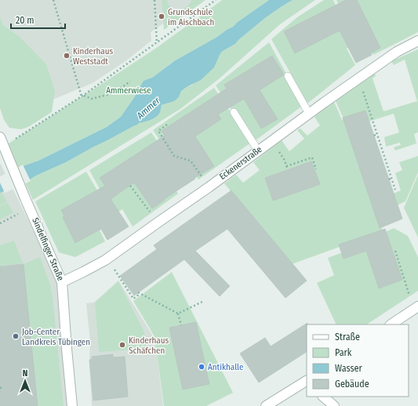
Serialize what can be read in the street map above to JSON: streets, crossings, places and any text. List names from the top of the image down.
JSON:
{
  "streets": {
    "street": ["Eckenerstraße", "Sindelfinger Straße"]
  },
  "crossings": [
    ["Eckenerstraße", "Sindelfinger Straße"]
  ],
  "water": ["Ammer"],
  "parks": ["Ammerwiese"],
  "places": [
    "Grundschule im Aischbach",
    "Kinderhaus Weststadt",
    "Job-Center Landkreis Tübingen",
    "Kinderhaus Schäfchen",
    "Antikhalle"
  ],
  "legend": [
    "Straße",
    "Park",
    "Wasser",
    "Gebäude"
  ],
  "scale_bar": "20 m",
  "north": "top"
}
